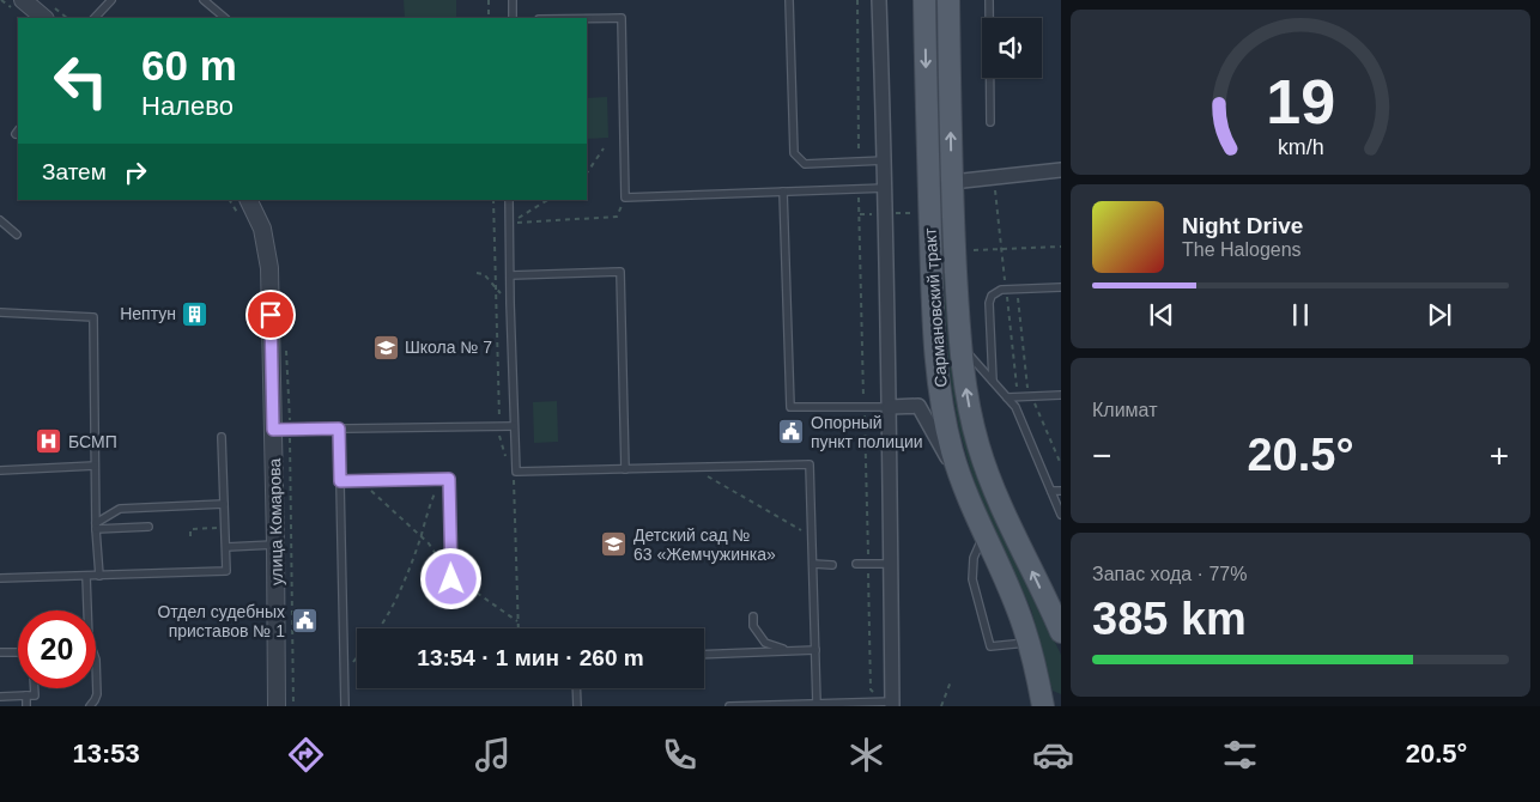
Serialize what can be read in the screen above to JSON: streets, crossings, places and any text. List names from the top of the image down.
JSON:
{
  "streets": {
    "main road": ["Сармановский тракт"],
    "street": ["улица Комарова"]
  },
  "places": {
    "building": ["Нептун"],
    "school or university": ["Школа № 7", "Детский сад № 63 «Жемчужинка»"],
    "public building": ["Опорный пункт полиции", "Отдел судебных приставов № 1"],
    "hospital": ["БСМП"]
  },
  "page": {
    "turn": ["60 m", "Налево"],
    "then": "Затем",
    "song": ["Night Drive", "The Halogens"],
    "tile": [
      "Климат",
      ["Запас хода · 77%", "385 km"]
    ],
    "heat": ["−", "20.5°", "+"],
    "limit": "20",
    "trip": "13:54 · 1 мин · 260 m",
    "tabs": ["13:53", "20.5°"],
    "gauge": ["19", "km/h"]
  }
}
